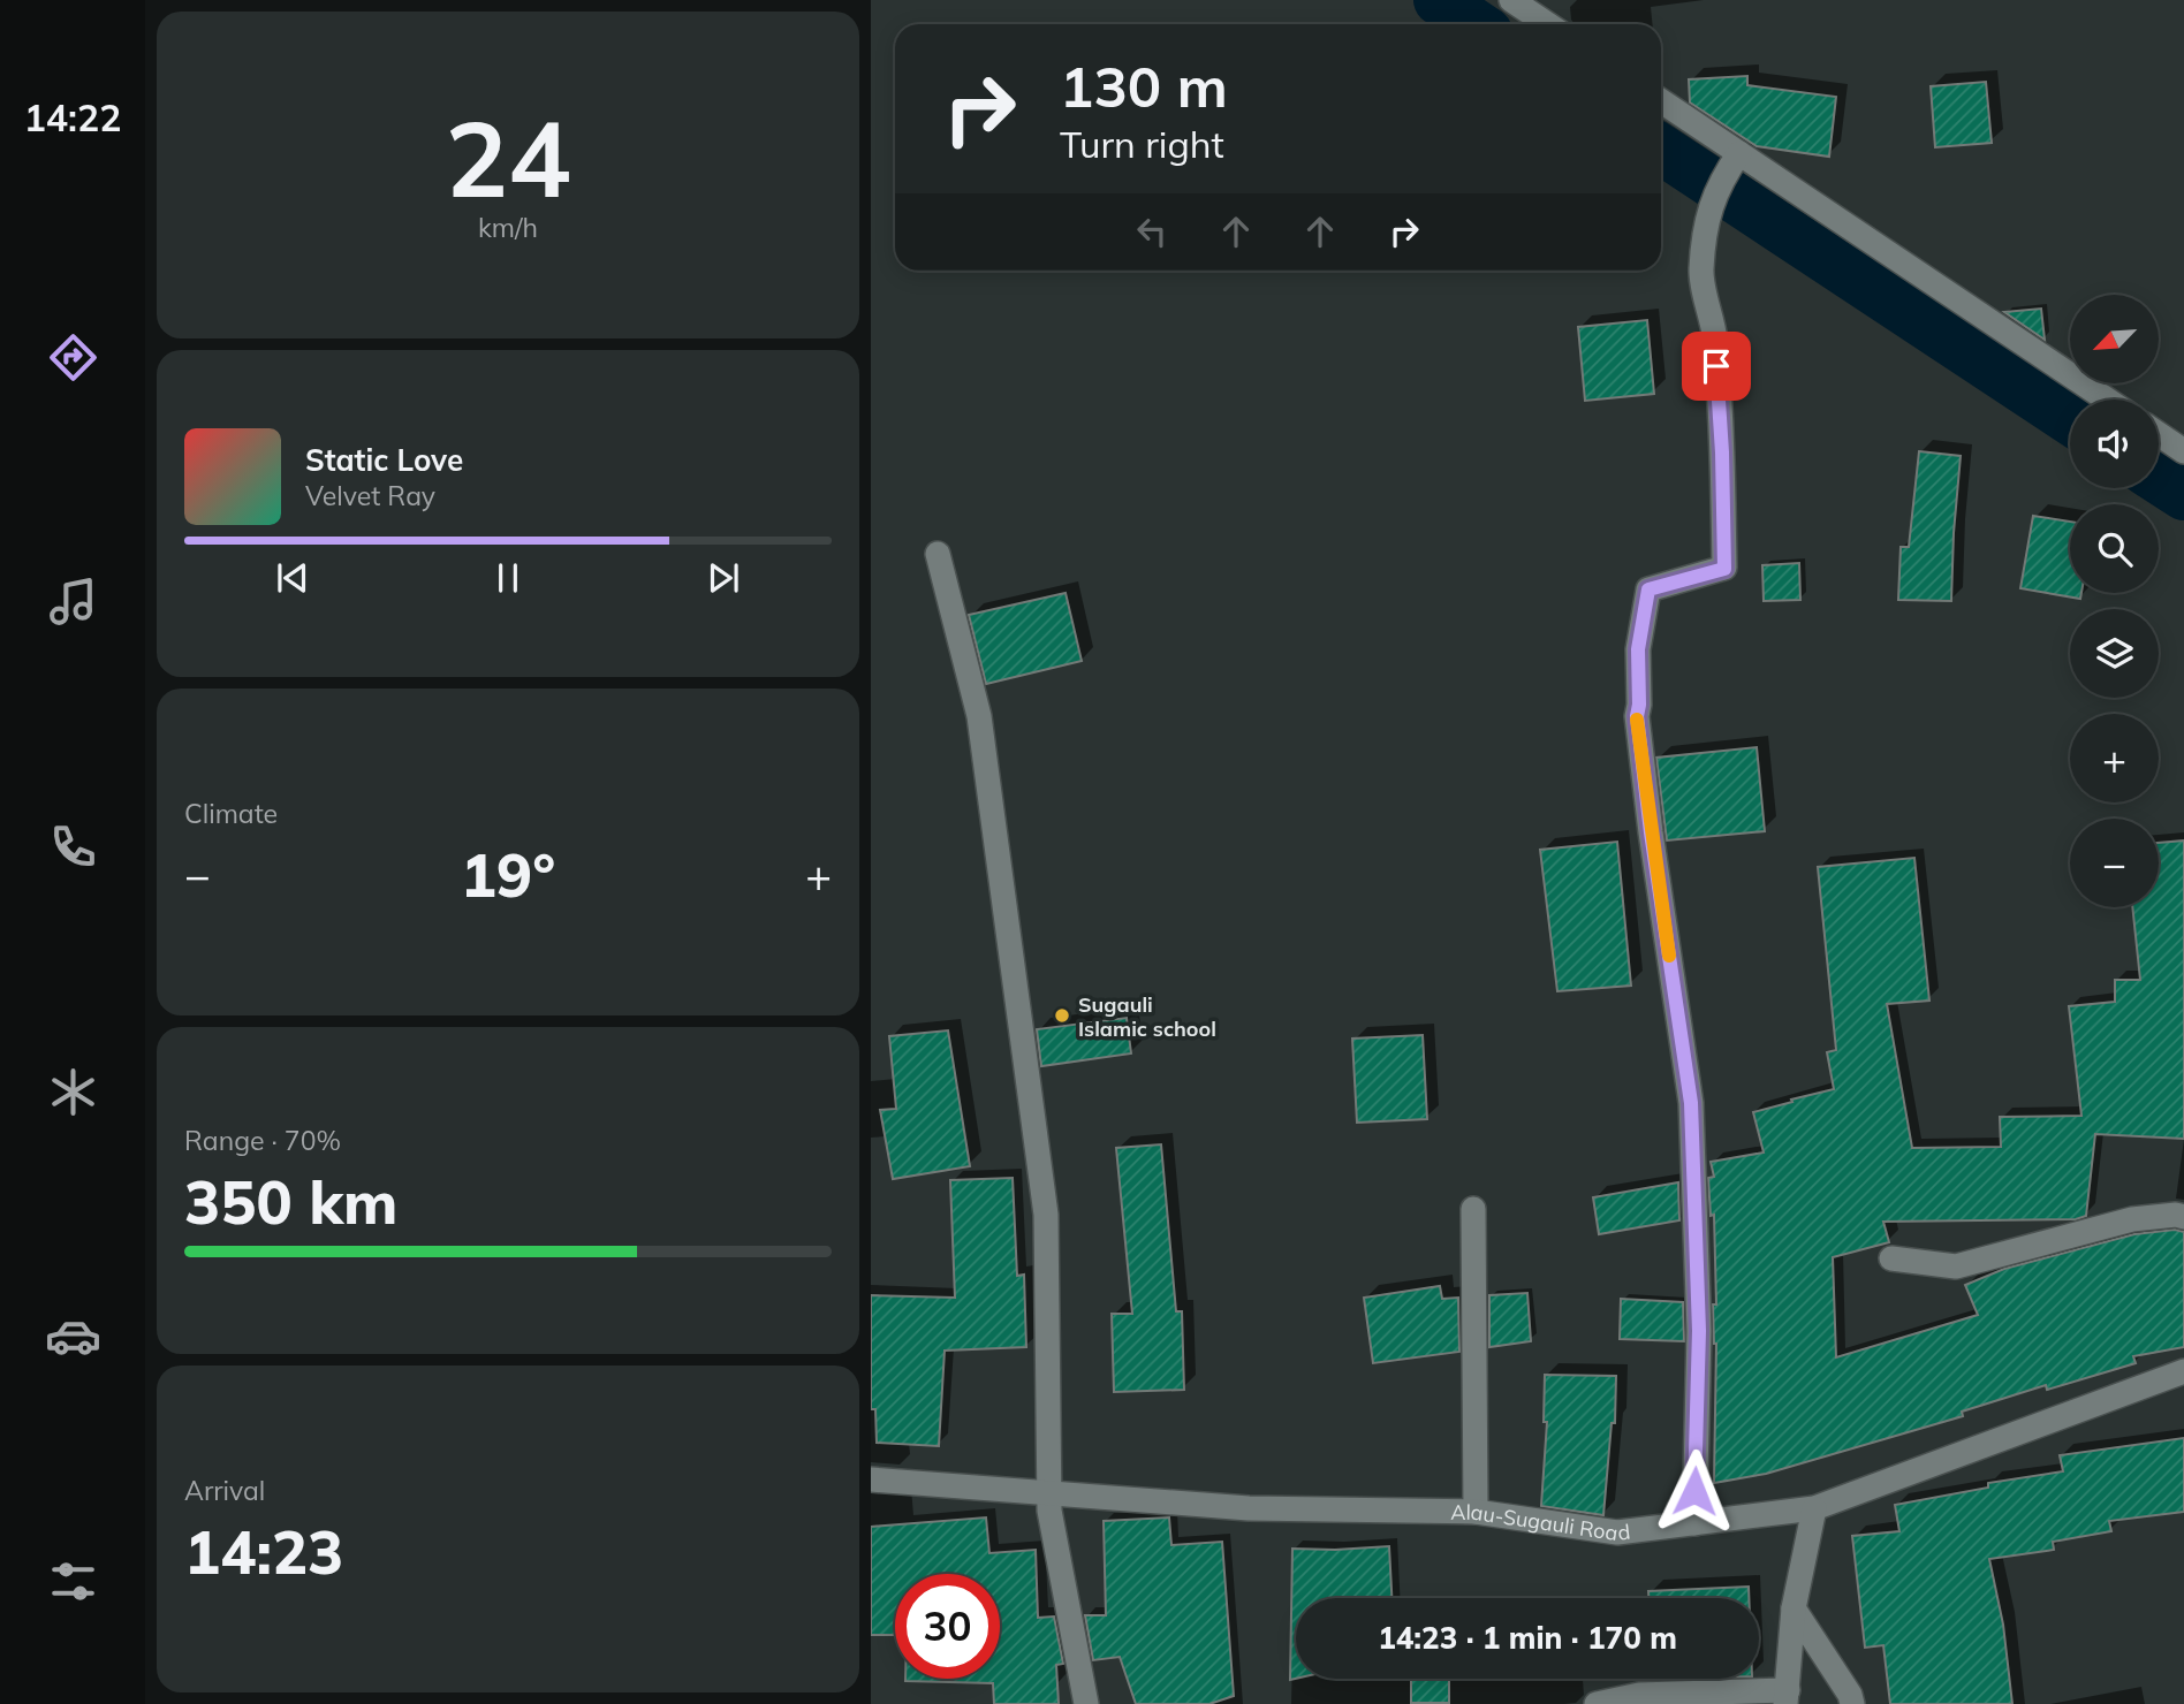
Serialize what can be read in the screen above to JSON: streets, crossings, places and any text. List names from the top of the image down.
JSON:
{
  "streets": {
    "street": ["Alau-Sugauli Road"]
  },
  "places": ["Sugauli Islamic school"],
  "north": "bottom left",
  "page": {
    "tabs": "14:22",
    "tile": [
      ["24", "km/h"],
      "Climate",
      ["Range · 70%", "350 km"],
      ["Arrival", "14:23"]
    ],
    "turn": ["130 m", "Turn right"],
    "map_buttons": ["+", "−"],
    "song": ["Static Love", "Velvet Ray"],
    "heat": ["−", "19°", "+"],
    "limit": "30",
    "trip": "14:23 · 1 min · 170 m"
  }
}
